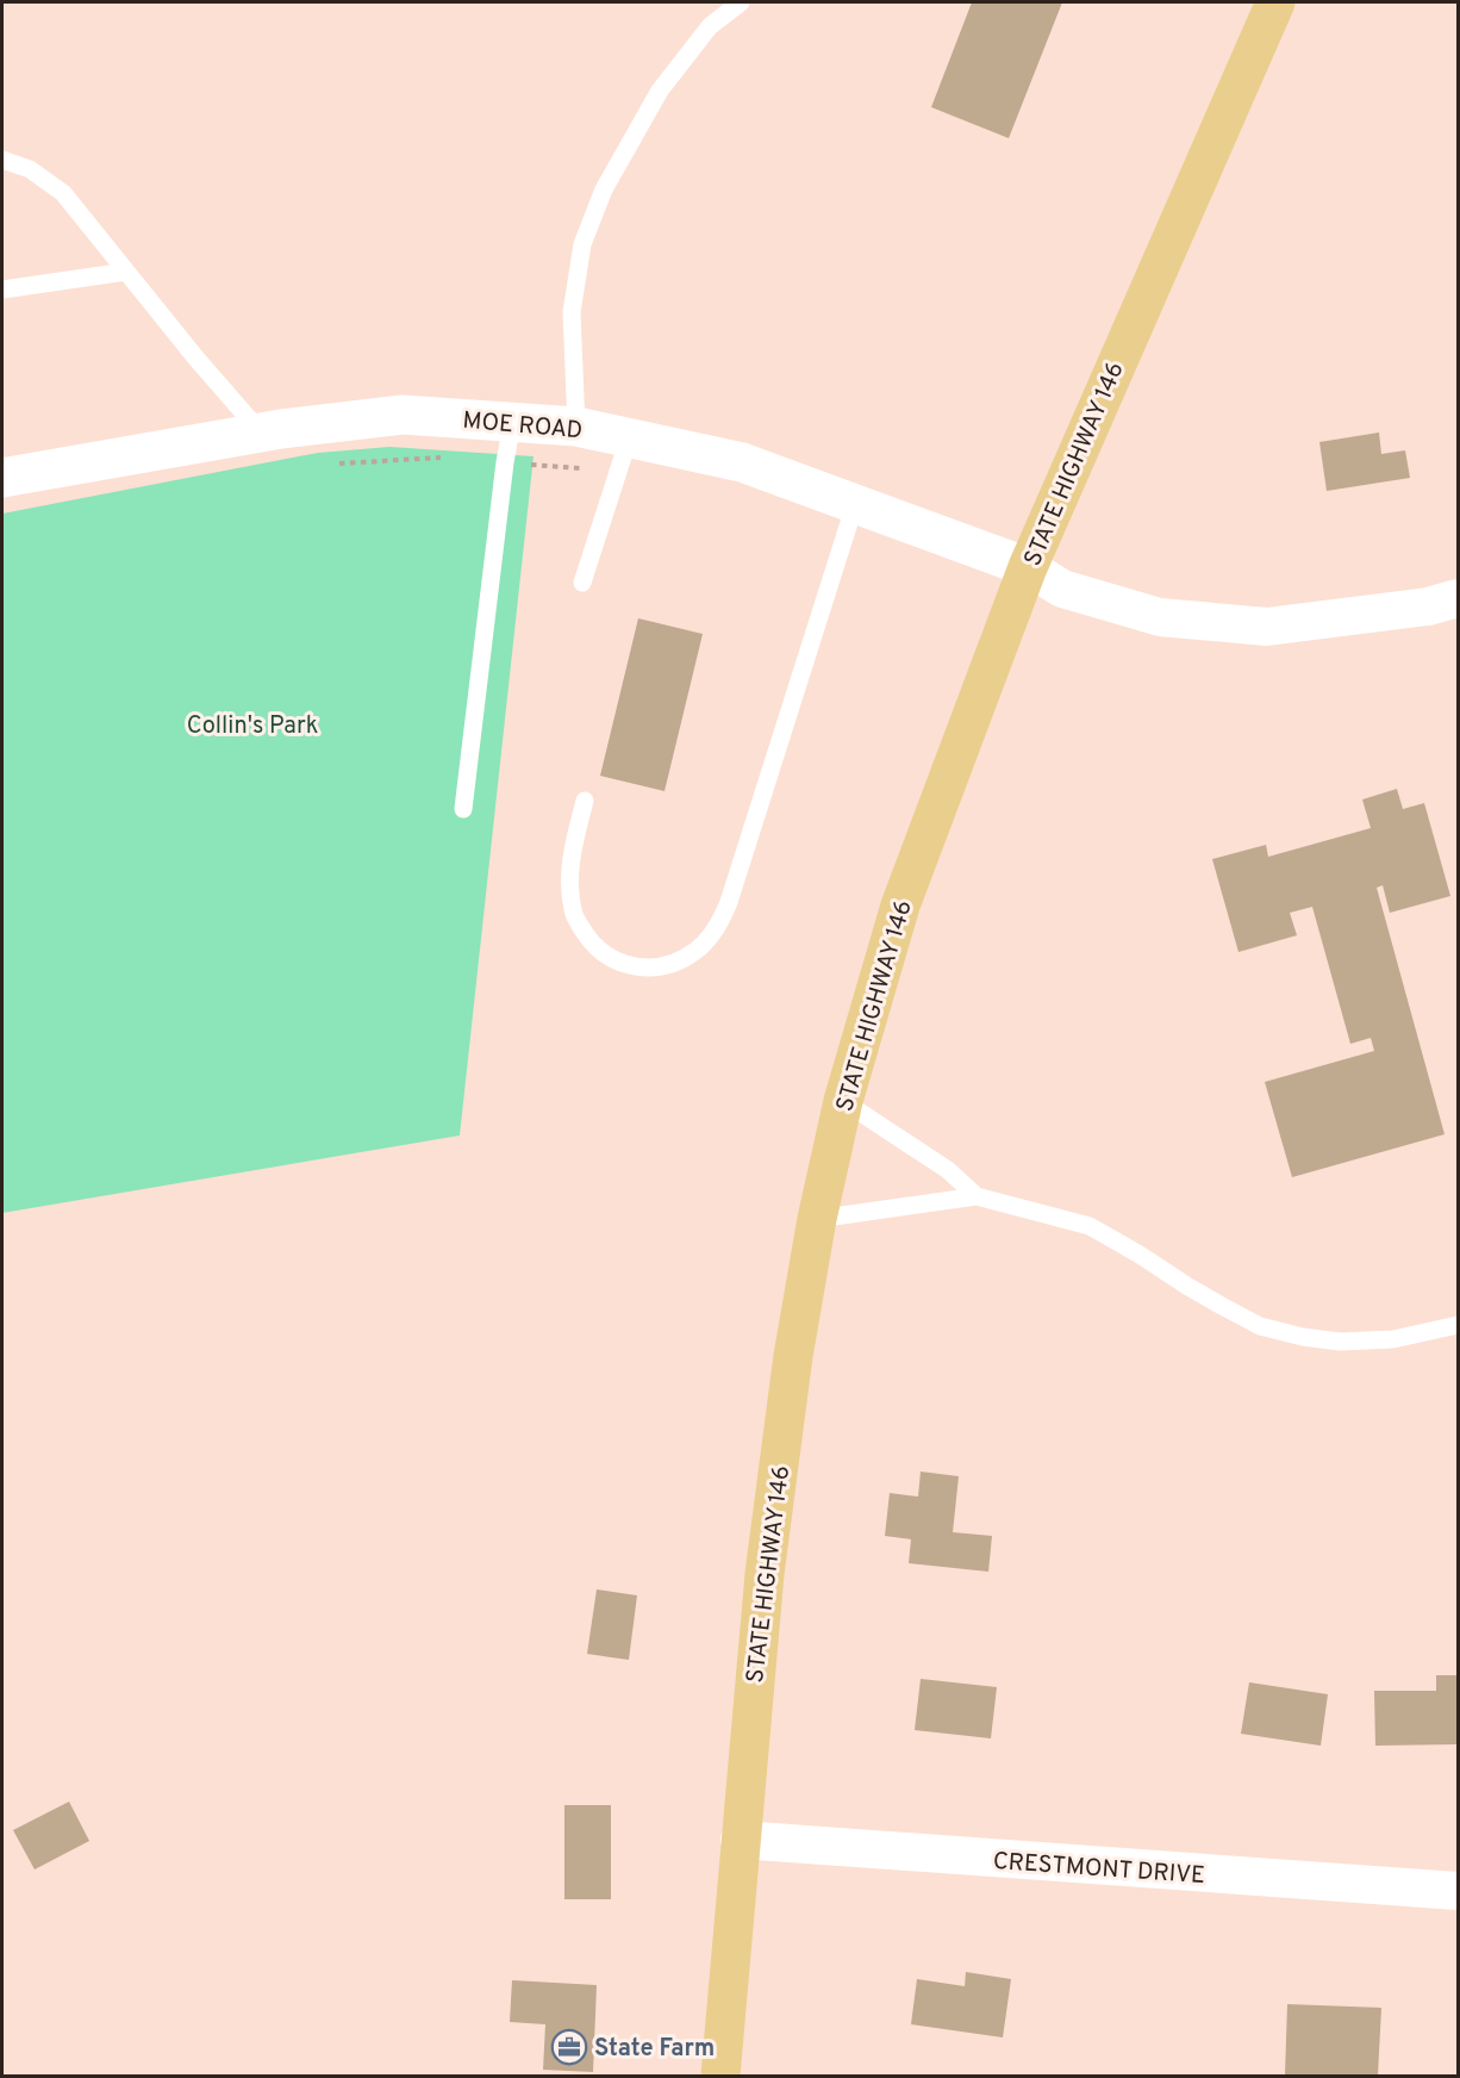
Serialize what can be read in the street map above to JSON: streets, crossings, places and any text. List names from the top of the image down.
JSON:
{
  "streets": {
    "main road": ["STATE HIGHWAY 146"],
    "street": ["MOE ROAD", "CRESTMONT DRIVE"]
  },
  "crossings": [
    ["MOE ROAD", "STATE HIGHWAY 146"],
    ["STATE HIGHWAY 146", "CRESTMONT DRIVE"]
  ],
  "parks": ["Collin's Park"],
  "places": {
    "office": ["State Farm"]
  }
}
